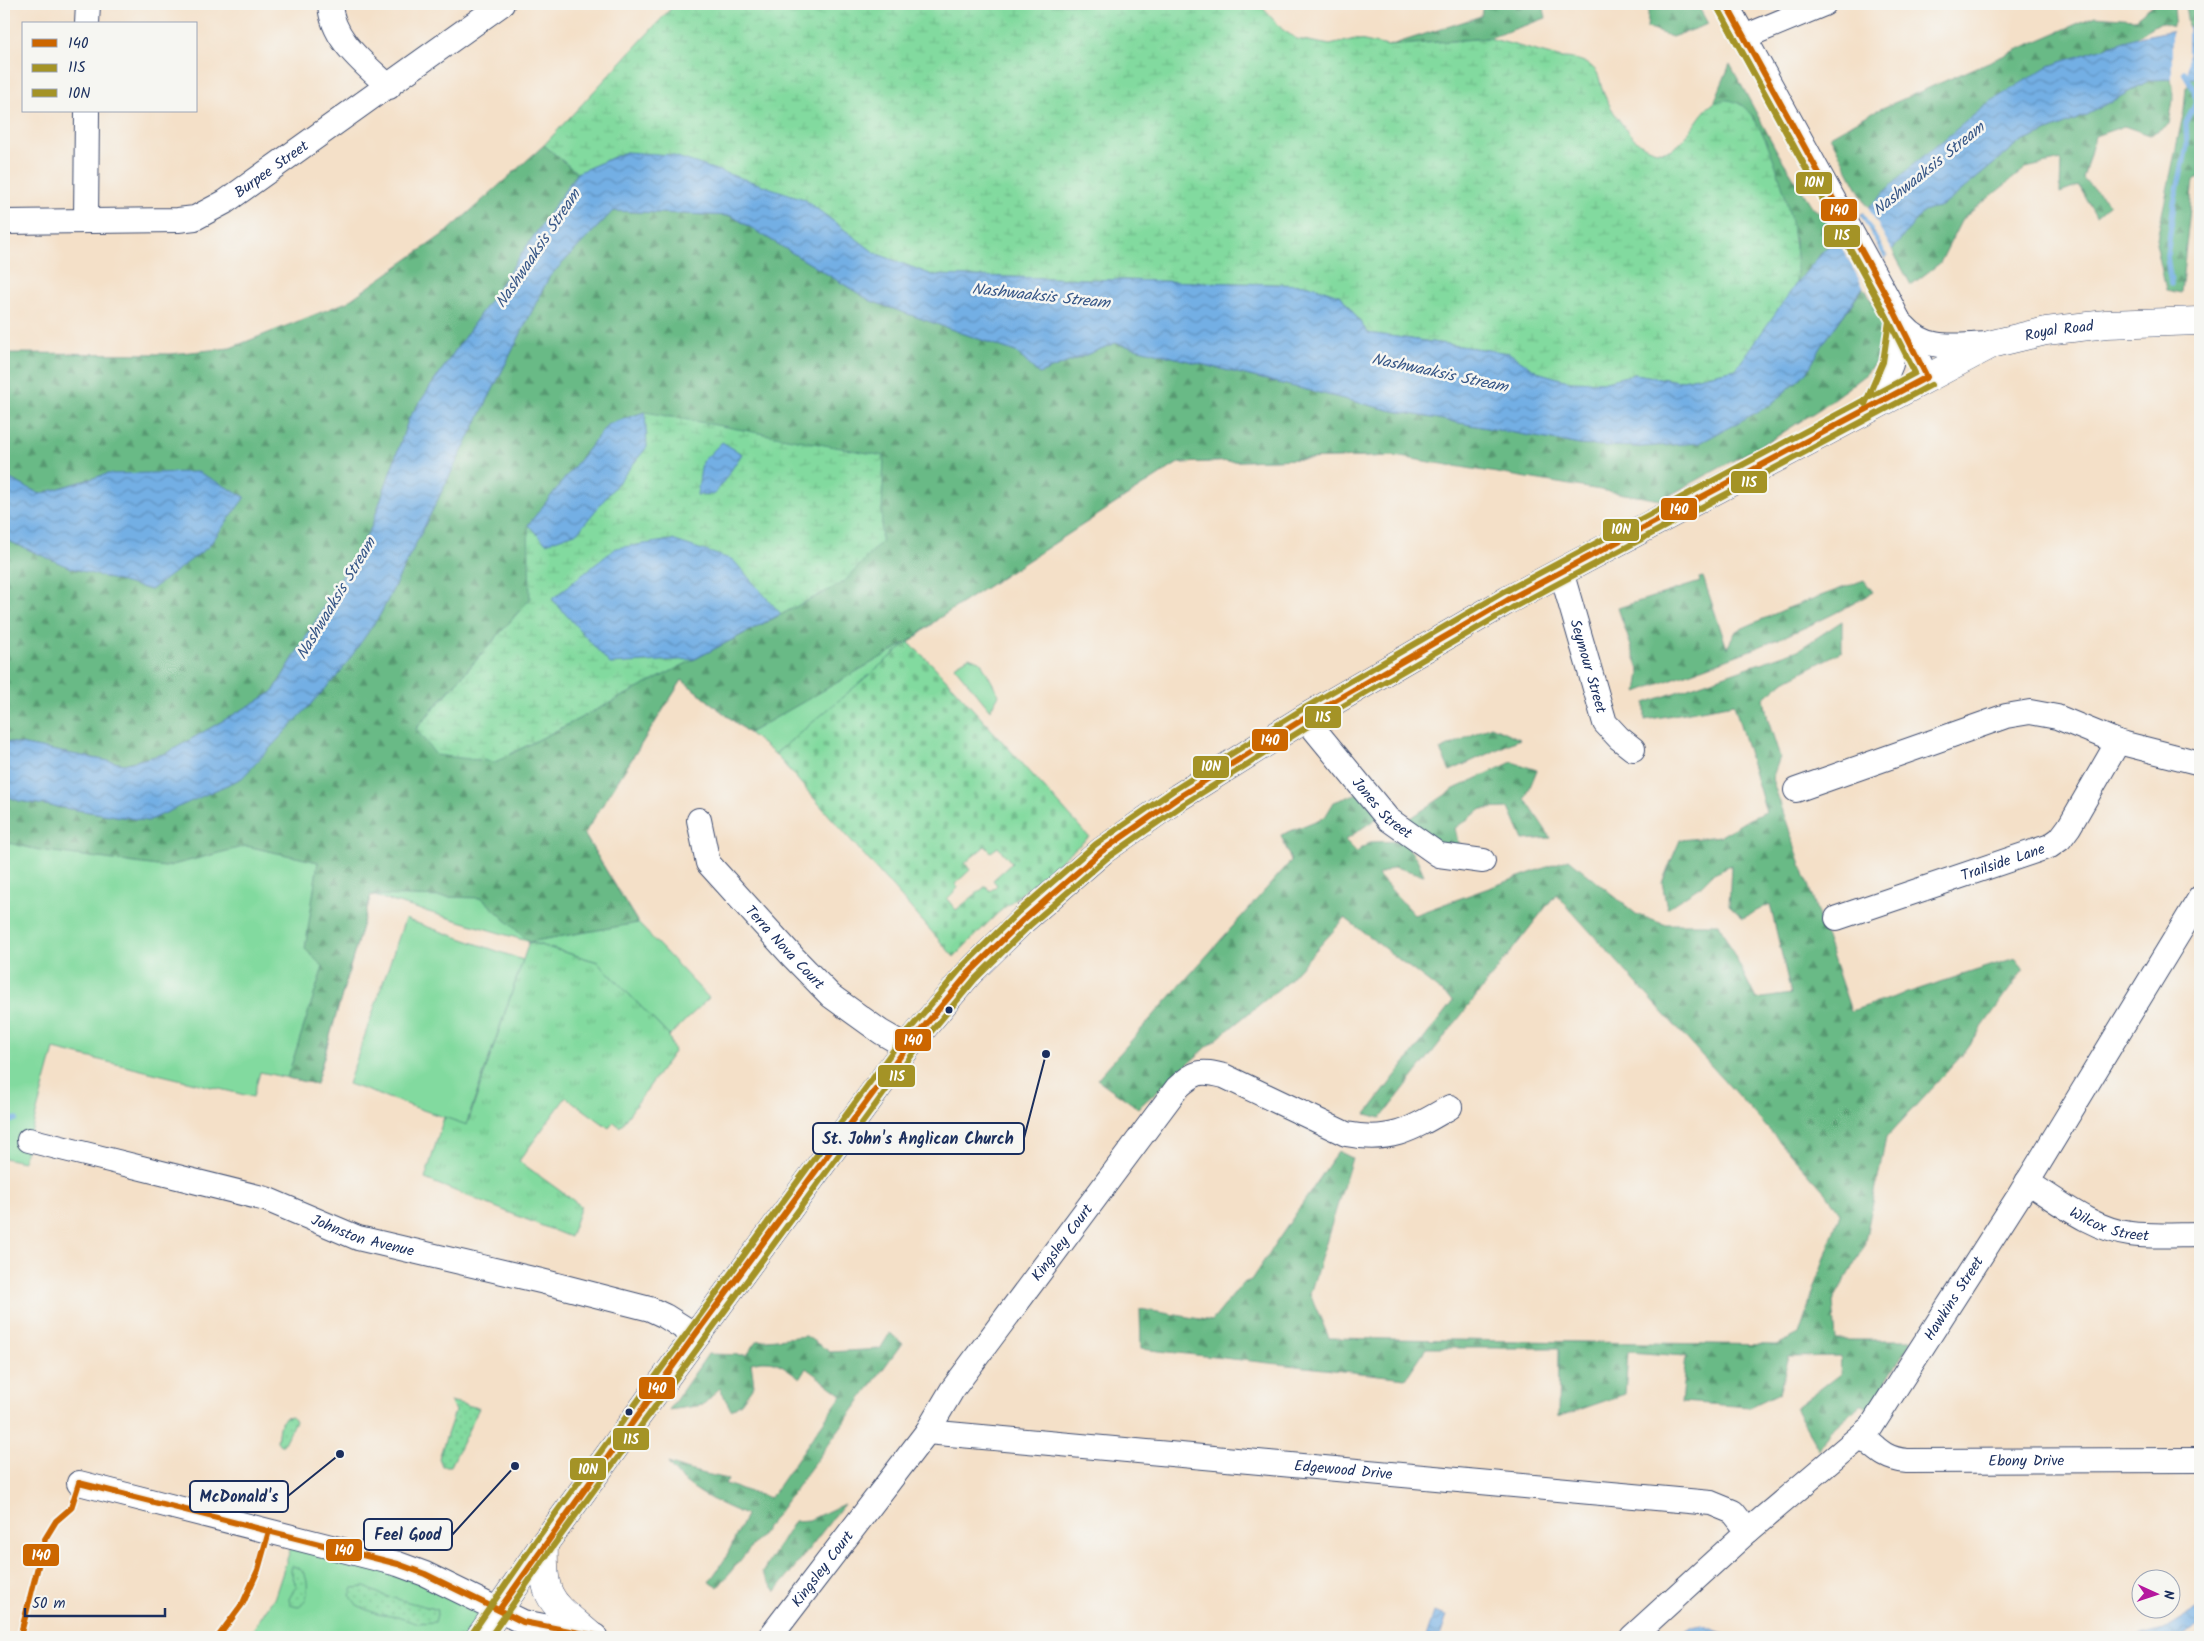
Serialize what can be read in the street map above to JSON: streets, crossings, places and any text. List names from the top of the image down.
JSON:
{
  "streets": {
    "main road": ["Royal Road"],
    "street": [
      "Burpee Street",
      "Seymour Street",
      "Jones Street",
      "Trailside Lane",
      "Terra Nova Court",
      "Wilcox Street",
      "Johnston Avenue",
      "Kingsley Court",
      "Hawkins Street",
      "Ebony Drive",
      "Edgewood Drive"
    ]
  },
  "crossings": [
    ["Royal Road", "Seymour Street"],
    ["Royal Road", "Jones Street"],
    ["Royal Road", "Terra Nova Court"],
    ["Royal Road", "Johnston Avenue"],
    ["Wilcox Street", "Hawkins Street"],
    ["Kingsley Court", "Edgewood Drive"],
    ["Hawkins Street", "Ebony Drive"],
    ["Hawkins Street", "Edgewood Drive"]
  ],
  "water": ["Nashwaaksis Stream"],
  "places": ["St. John's Anglican Church", "McDonald's", "Feel Good"],
  "lines": ["transit line 140", "transit line 11S", "transit line 10N"],
  "legend": ["140", "11S", "10N"],
  "scale_bar": "50 m",
  "north": "right"
}
